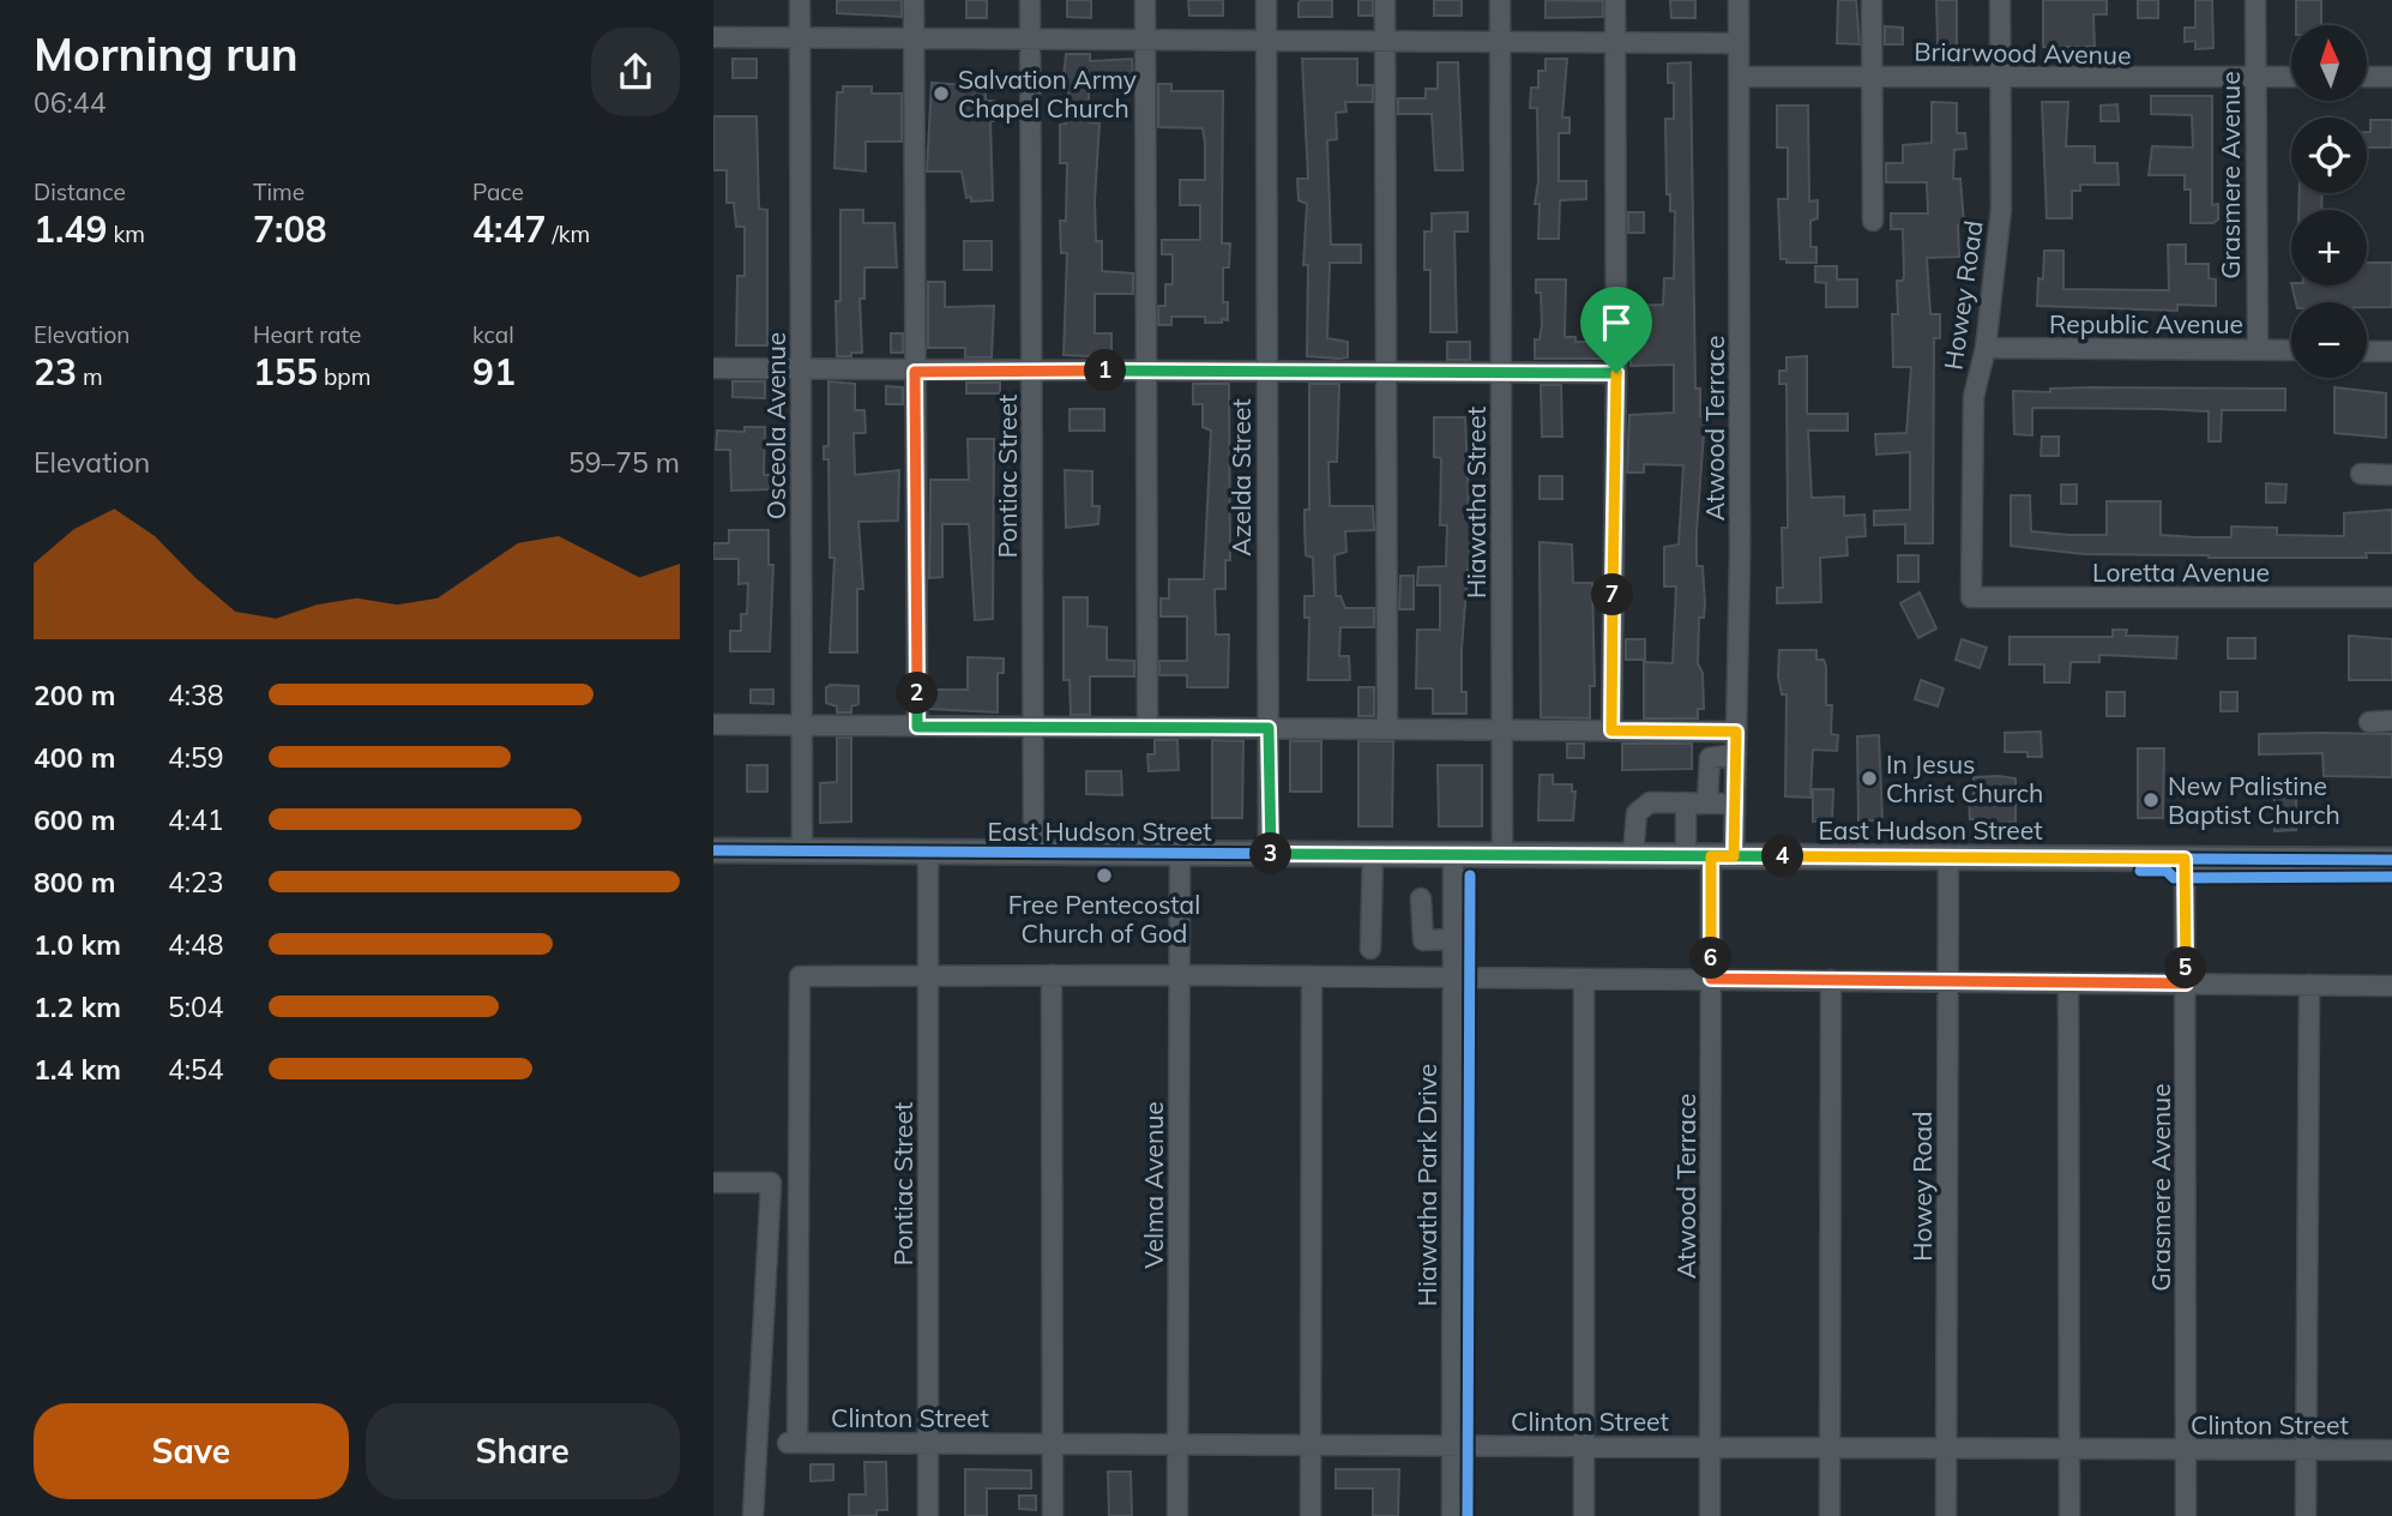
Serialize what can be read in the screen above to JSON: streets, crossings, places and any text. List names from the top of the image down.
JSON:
{
  "streets": {
    "main road": ["East Hudson Street"],
    "street": [
      "Briarwood Avenue",
      "Grasmere Avenue",
      "Howey Road",
      "Republic Avenue",
      "Osceola Avenue",
      "Atwood Terrace",
      "Pontiac Street",
      "Azelda Street",
      "Hiawatha Street",
      "Loretta Avenue",
      "Velma Avenue",
      "Hiawatha Park Drive",
      "Clinton Street"
    ]
  },
  "crossings": [
    ["Briarwood Avenue", "Grasmere Avenue"],
    ["Briarwood Avenue", "Howey Road"],
    ["Briarwood Avenue", "Atwood Terrace"],
    ["Grasmere Avenue", "Republic Avenue"],
    ["Grasmere Avenue", "East Hudson Street"],
    ["Grasmere Avenue", "Clinton Street"],
    ["Howey Road", "Republic Avenue"],
    ["Howey Road", "Loretta Avenue"],
    ["Howey Road", "East Hudson Street"],
    ["Howey Road", "Clinton Street"],
    ["Osceola Avenue", "East Hudson Street"],
    ["Atwood Terrace", "East Hudson Street"],
    ["Atwood Terrace", "Clinton Street"],
    ["Pontiac Street", "East Hudson Street"],
    ["Pontiac Street", "Clinton Street"],
    ["Azelda Street", "East Hudson Street"],
    ["Hiawatha Street", "East Hudson Street"],
    ["East Hudson Street", "Velma Avenue"],
    ["East Hudson Street", "Hiawatha Park Drive"],
    ["Velma Avenue", "Clinton Street"],
    ["Hiawatha Park Drive", "Clinton Street"]
  ],
  "places": [
    "Salvation Army Chapel Church",
    "In Jesus Christ Church",
    "New Palistine Baptist Church",
    "Free Pentecostal Church of God"
  ],
  "north": "top",
  "page": {
    "heading": ["Morning run", "06:44"],
    "map_buttons": ["+", "−"],
    "stats": [
      ["Distance", "1.49 km"],
      ["Time", "7:08"],
      ["Pace", "4:47 /km"],
      ["Elevation", "23 m"],
      ["Heart rate", "155 bpm"],
      ["kcal", "91"]
    ],
    "pins": [
      "1",
      "7",
      "2",
      "3",
      "4",
      "6",
      "5"
    ],
    "chart": ["Elevation", "59–75 m"],
    "list": [
      {
        "name": "200 m",
        "note": "4:38"
      },
      {
        "name": "400 m",
        "note": "4:59"
      },
      {
        "name": "600 m",
        "note": "4:41"
      },
      {
        "name": "800 m",
        "note": "4:23"
      },
      {
        "name": "1.0 km",
        "note": "4:48"
      },
      {
        "name": "1.2 km",
        "note": "5:04"
      },
      {
        "name": "1.4 km",
        "note": "4:54"
      }
    ],
    "buttons": ["Save", "Share"]
  }
}
